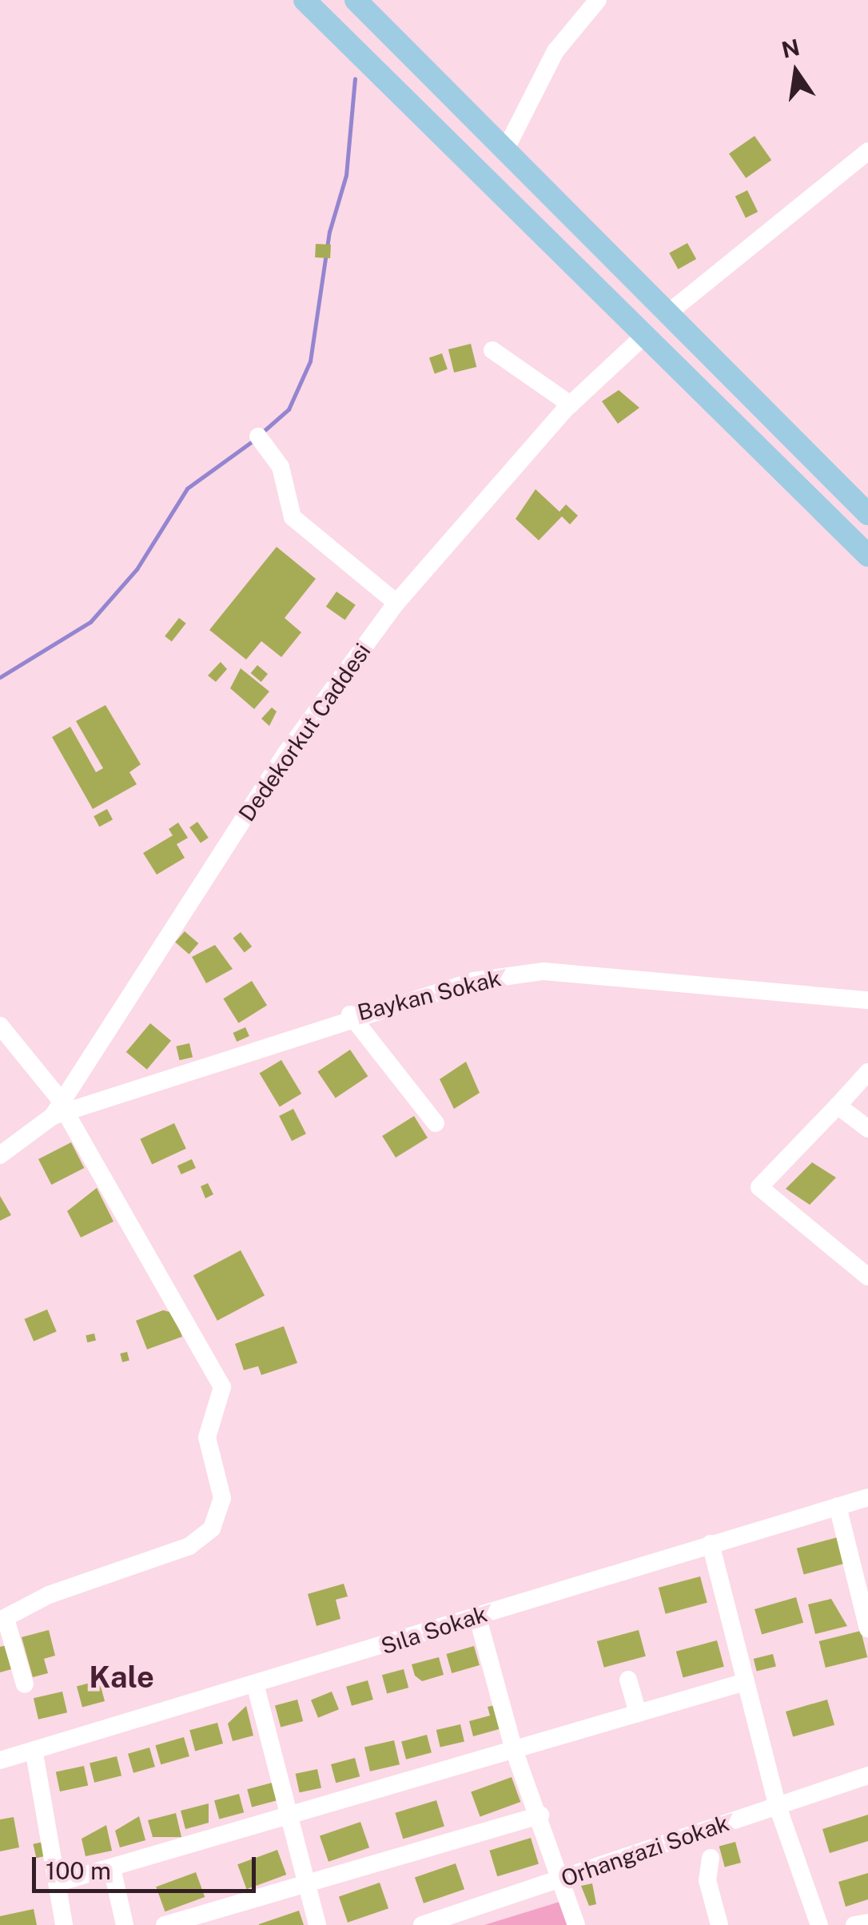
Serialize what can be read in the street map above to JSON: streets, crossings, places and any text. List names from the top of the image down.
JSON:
{
  "streets": {
    "street": [
      "Dedekorkut Caddesi",
      "Baykan Sokak",
      "Sıla Sokak",
      "Orhangazi Sokak"
    ]
  },
  "crossings": [
    ["Dedekorkut Caddesi", "Baykan Sokak"]
  ],
  "districts": ["Kale"],
  "scale_bar": "100 m",
  "north": "top"
}
